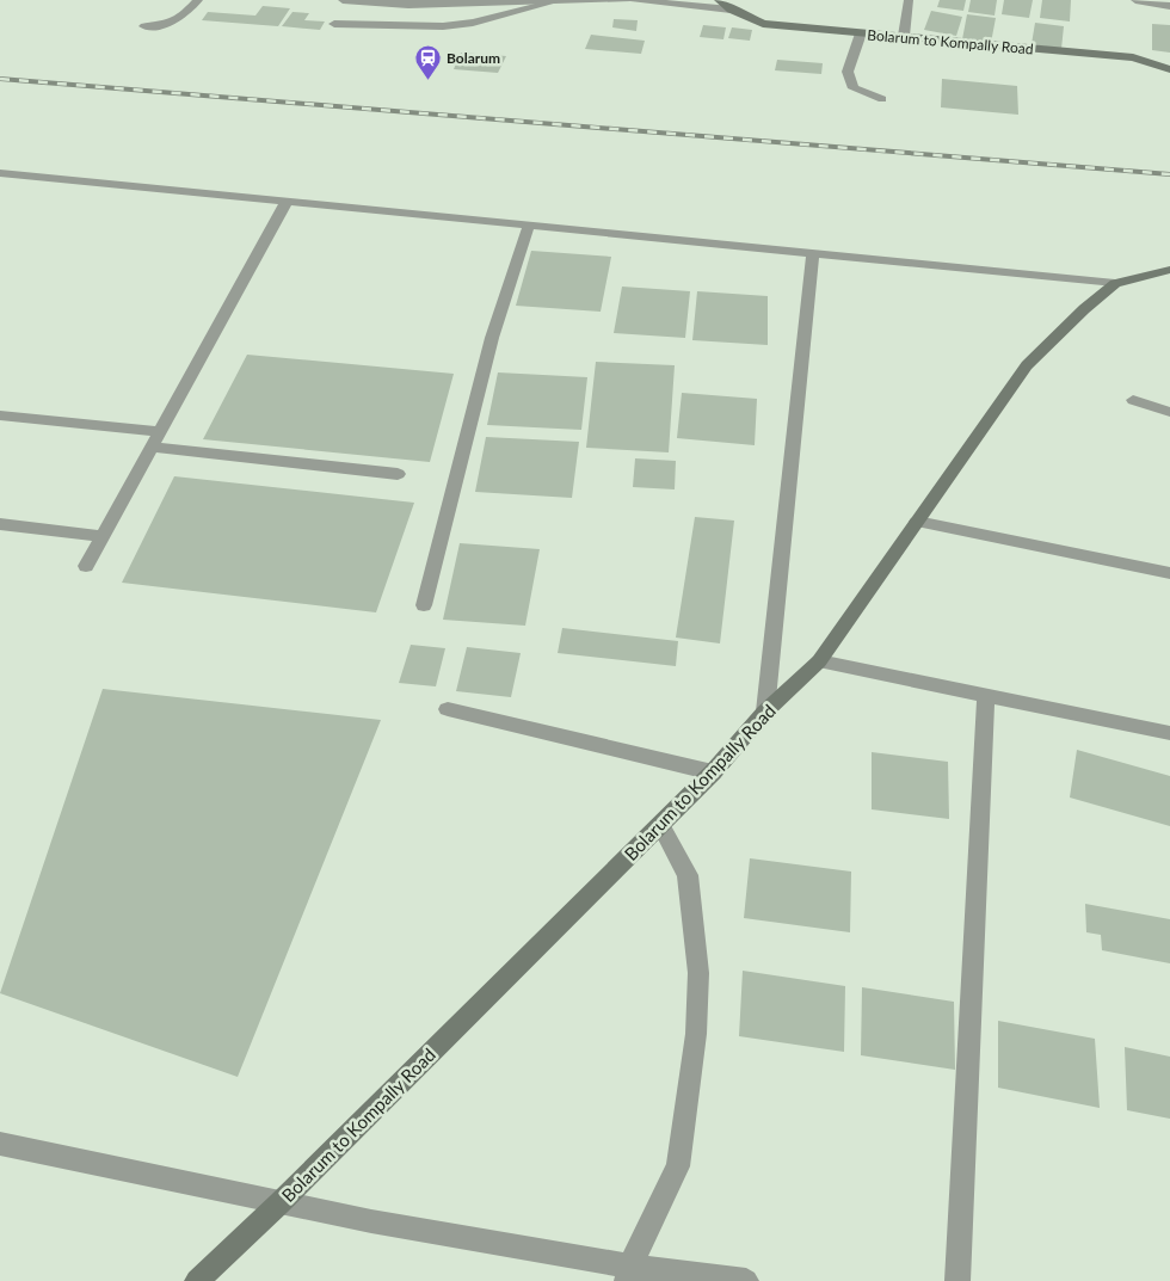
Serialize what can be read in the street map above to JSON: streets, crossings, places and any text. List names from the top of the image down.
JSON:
{
  "streets": {
    "main road": ["Bolarum to Kompally Road"]
  },
  "places": {
    "station": ["Bolarum"]
  }
}
